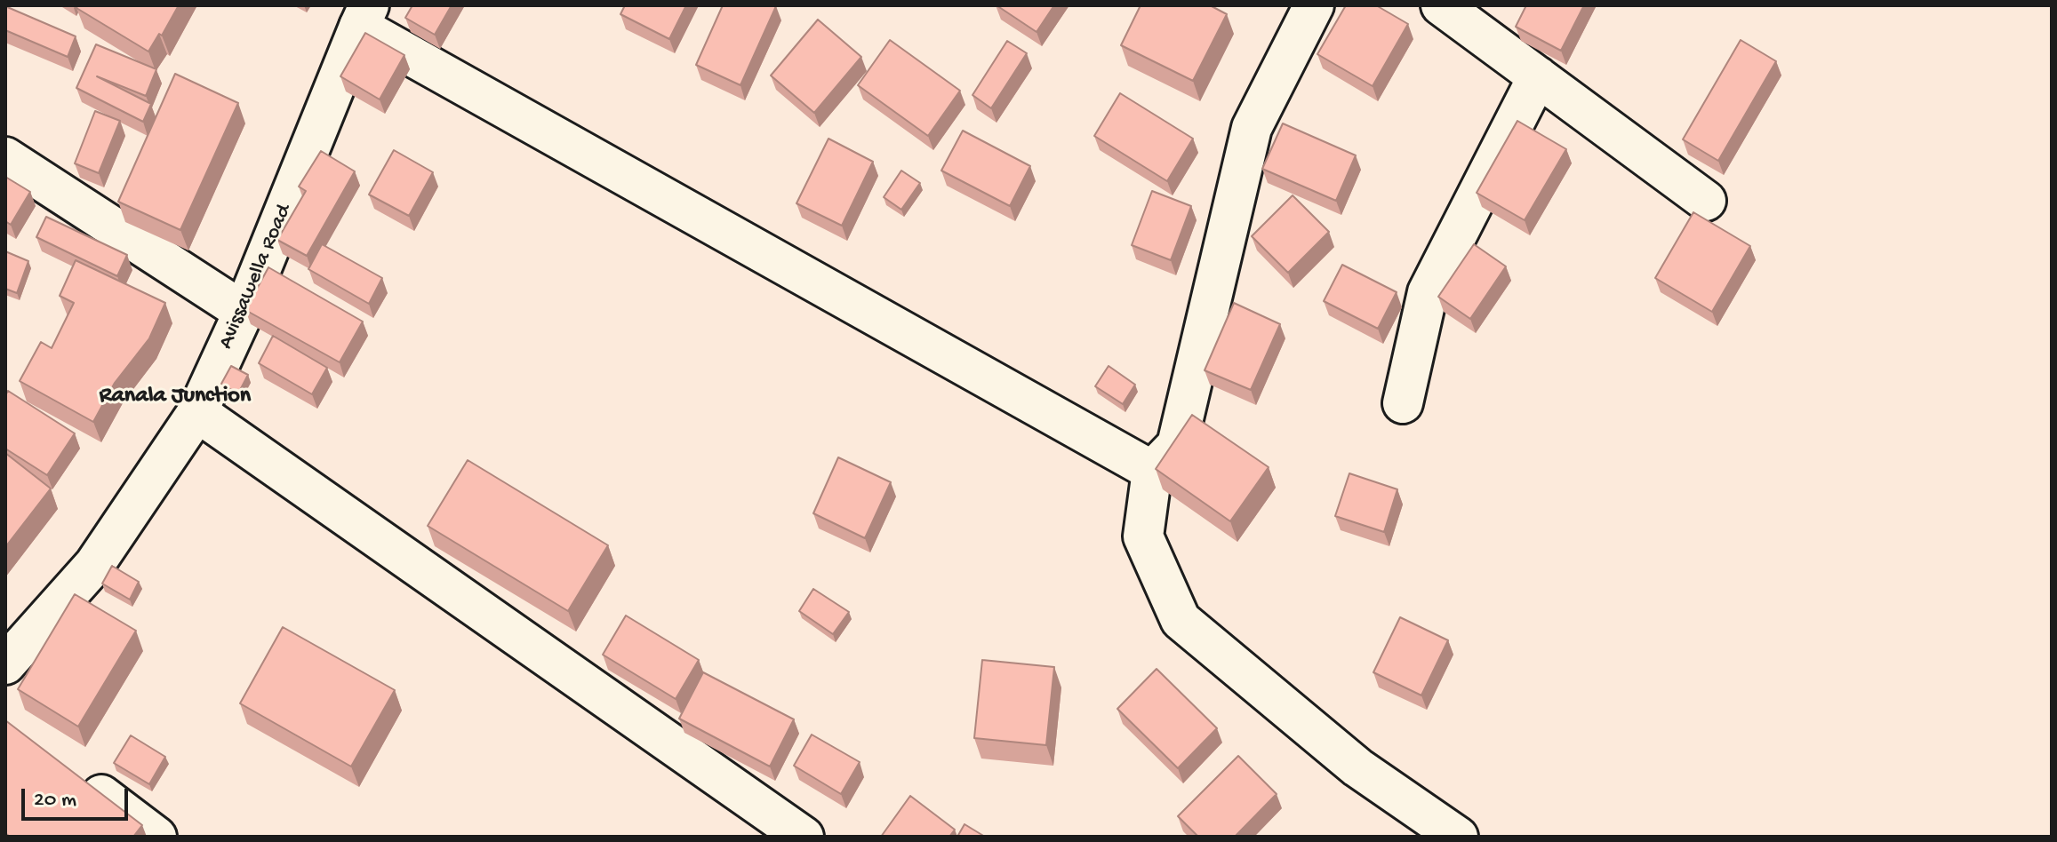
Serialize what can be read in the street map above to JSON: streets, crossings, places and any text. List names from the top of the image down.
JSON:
{
  "streets": {
    "street": ["Avissawella Road"]
  },
  "districts": ["Ranala Junction"],
  "scale_bar": "20 m"
}
